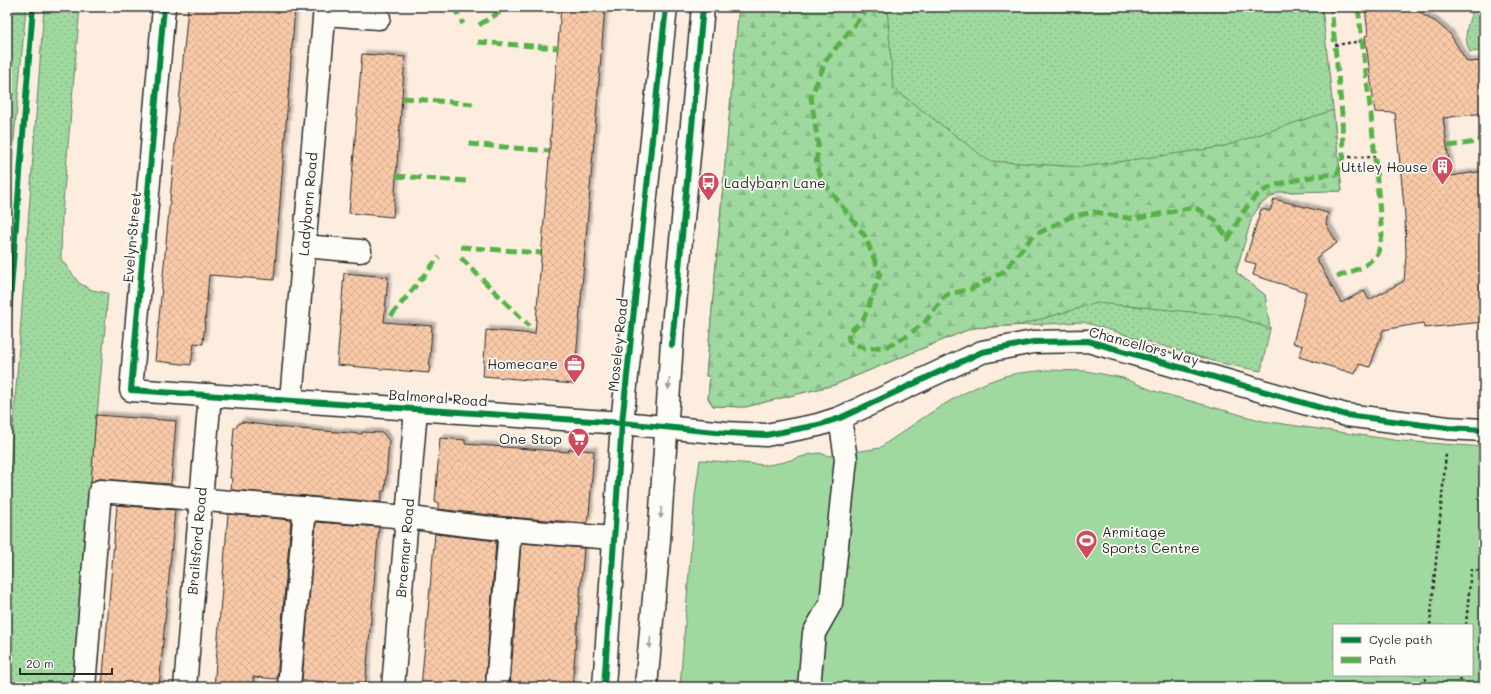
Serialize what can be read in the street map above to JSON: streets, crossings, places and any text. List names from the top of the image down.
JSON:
{
  "streets": {
    "street": [
      "Ladybarn Road",
      "Evelyn Street",
      "Moseley Road",
      "Chancellors Way",
      "Balmoral Road",
      "Brailsford Road",
      "Braemar Road"
    ]
  },
  "crossings": [
    ["Ladybarn Road", "Balmoral Road"],
    ["Evelyn Street", "Balmoral Road"],
    ["Evelyn Street", "Brailsford Road"],
    ["Moseley Road", "Balmoral Road"],
    ["Chancellors Way", "Balmoral Road"],
    ["Balmoral Road", "Brailsford Road"],
    ["Balmoral Road", "Braemar Road"]
  ],
  "places": {
    "building": ["Uttley House"],
    "bus stop": ["Ladybarn Lane"],
    "office": ["Homecare"],
    "supermarket": ["One Stop"],
    "sports": ["Armitage Sports Centre"]
  },
  "legend": ["Cycle path", "Path"],
  "scale_bar": "20 m"
}
